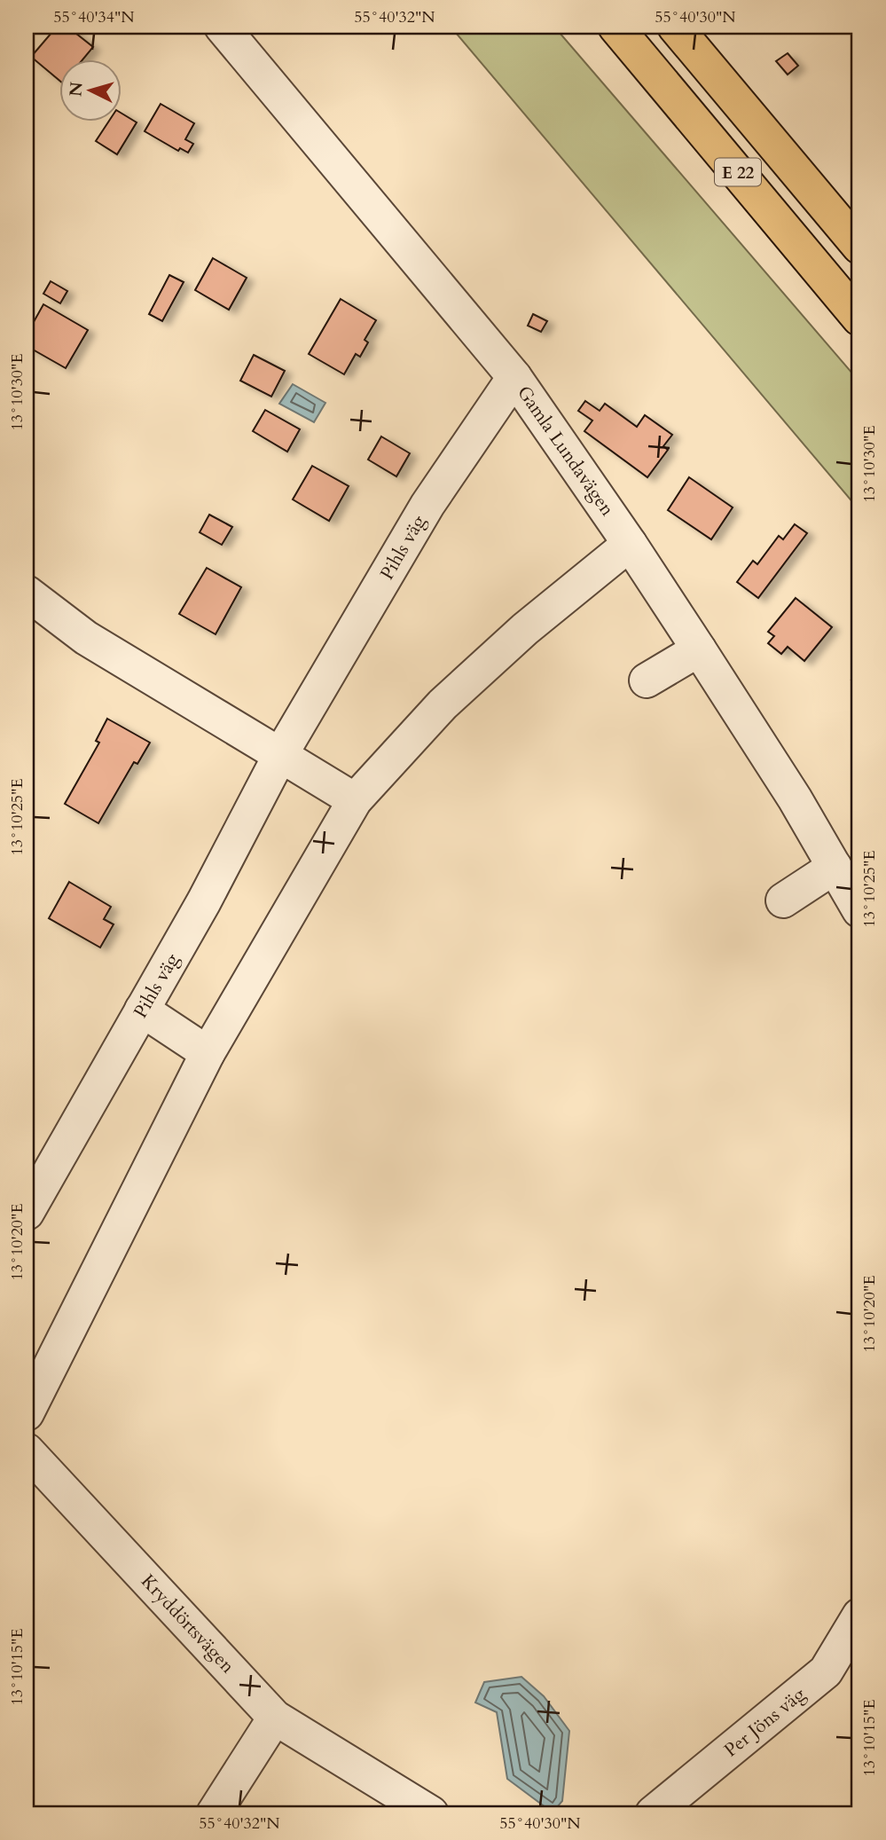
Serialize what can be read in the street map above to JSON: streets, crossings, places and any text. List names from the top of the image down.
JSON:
{
  "streets": {
    "highway": ["E 22"],
    "street": [
      "Gamla Lundavägen",
      "Pihls väg",
      "Kryddörtsvägen",
      "Per Jöns väg"
    ]
  },
  "crossings": [
    ["Gamla Lundavägen", "Pihls väg"]
  ],
  "north": "left",
  "coordinates": [
    "55°40'34\"N",
    "55°40'32\"N",
    "55°40'30\"N",
    "13°10'30\"E",
    "13°10'25\"E",
    "13°10'20\"E",
    "13°10'15\"E"
  ]
}
